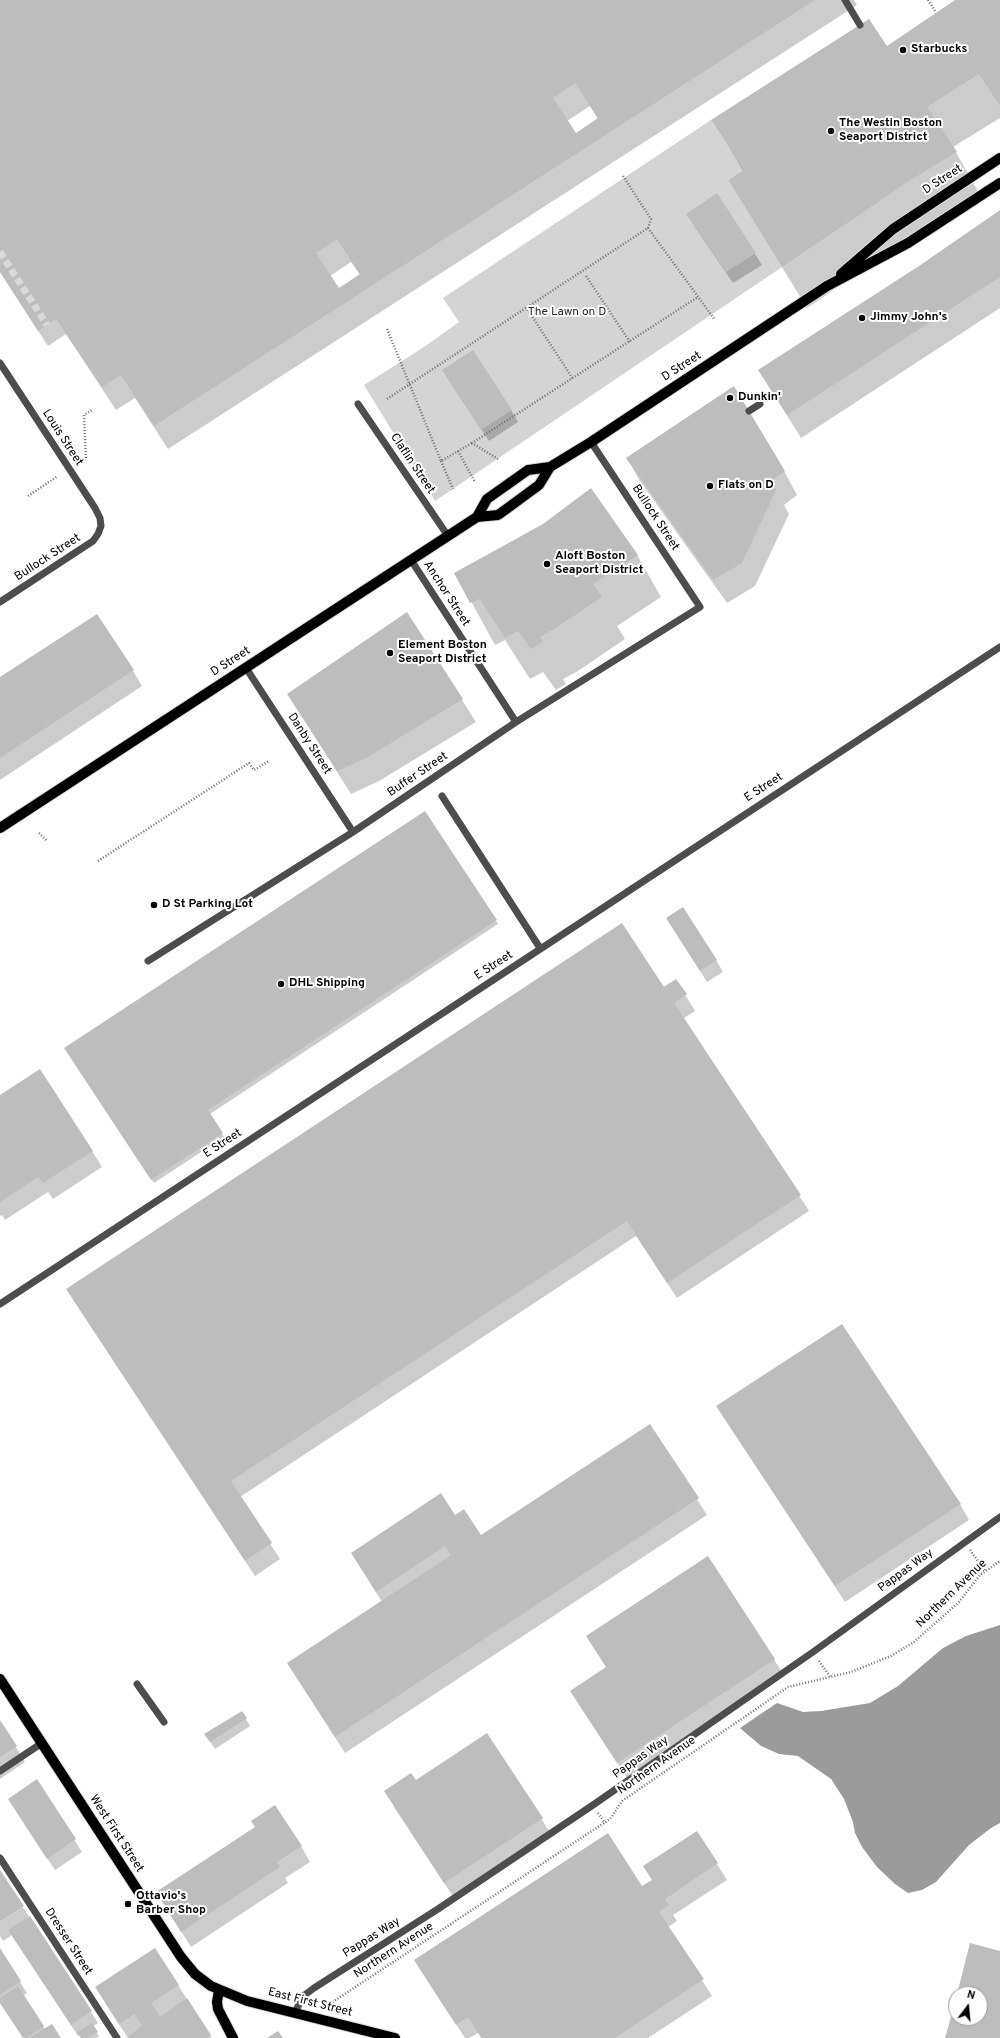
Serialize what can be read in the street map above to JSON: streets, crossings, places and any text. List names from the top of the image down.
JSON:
{
  "streets": {
    "main road": ["D Street", "West First Street", "East First Street"],
    "street": [
      "Louis Street",
      "Claflin Street",
      "Bullock Street",
      "Anchor Street",
      "Danby Street",
      "Buffer Street",
      "E Street",
      "Pappas Way",
      "Dresser Street"
    ],
    "path": ["Northern Avenue"]
  },
  "crossings": [
    ["D Street", "Claflin Street"],
    ["D Street", "Bullock Street"],
    ["D Street", "Anchor Street"],
    ["D Street", "Danby Street"],
    ["Louis Street", "Bullock Street"],
    ["Bullock Street", "Buffer Street"],
    ["Anchor Street", "Buffer Street"],
    ["Danby Street", "Buffer Street"],
    ["Pappas Way", "East First Street"],
    ["Northern Avenue", "East First Street"],
    ["West First Street", "East First Street"]
  ],
  "parks": ["The Lawn on D"],
  "places": [
    "Starbucks",
    "The Westin Boston Seaport District",
    "Jimmy John's",
    "Dunkin'",
    "Flats on D",
    "Aloft Boston Seaport District",
    "Element Boston Seaport District",
    "D St Parking Lot",
    "DHL Shipping",
    "Ottavio's Barber Shop"
  ],
  "north": "top"
}
